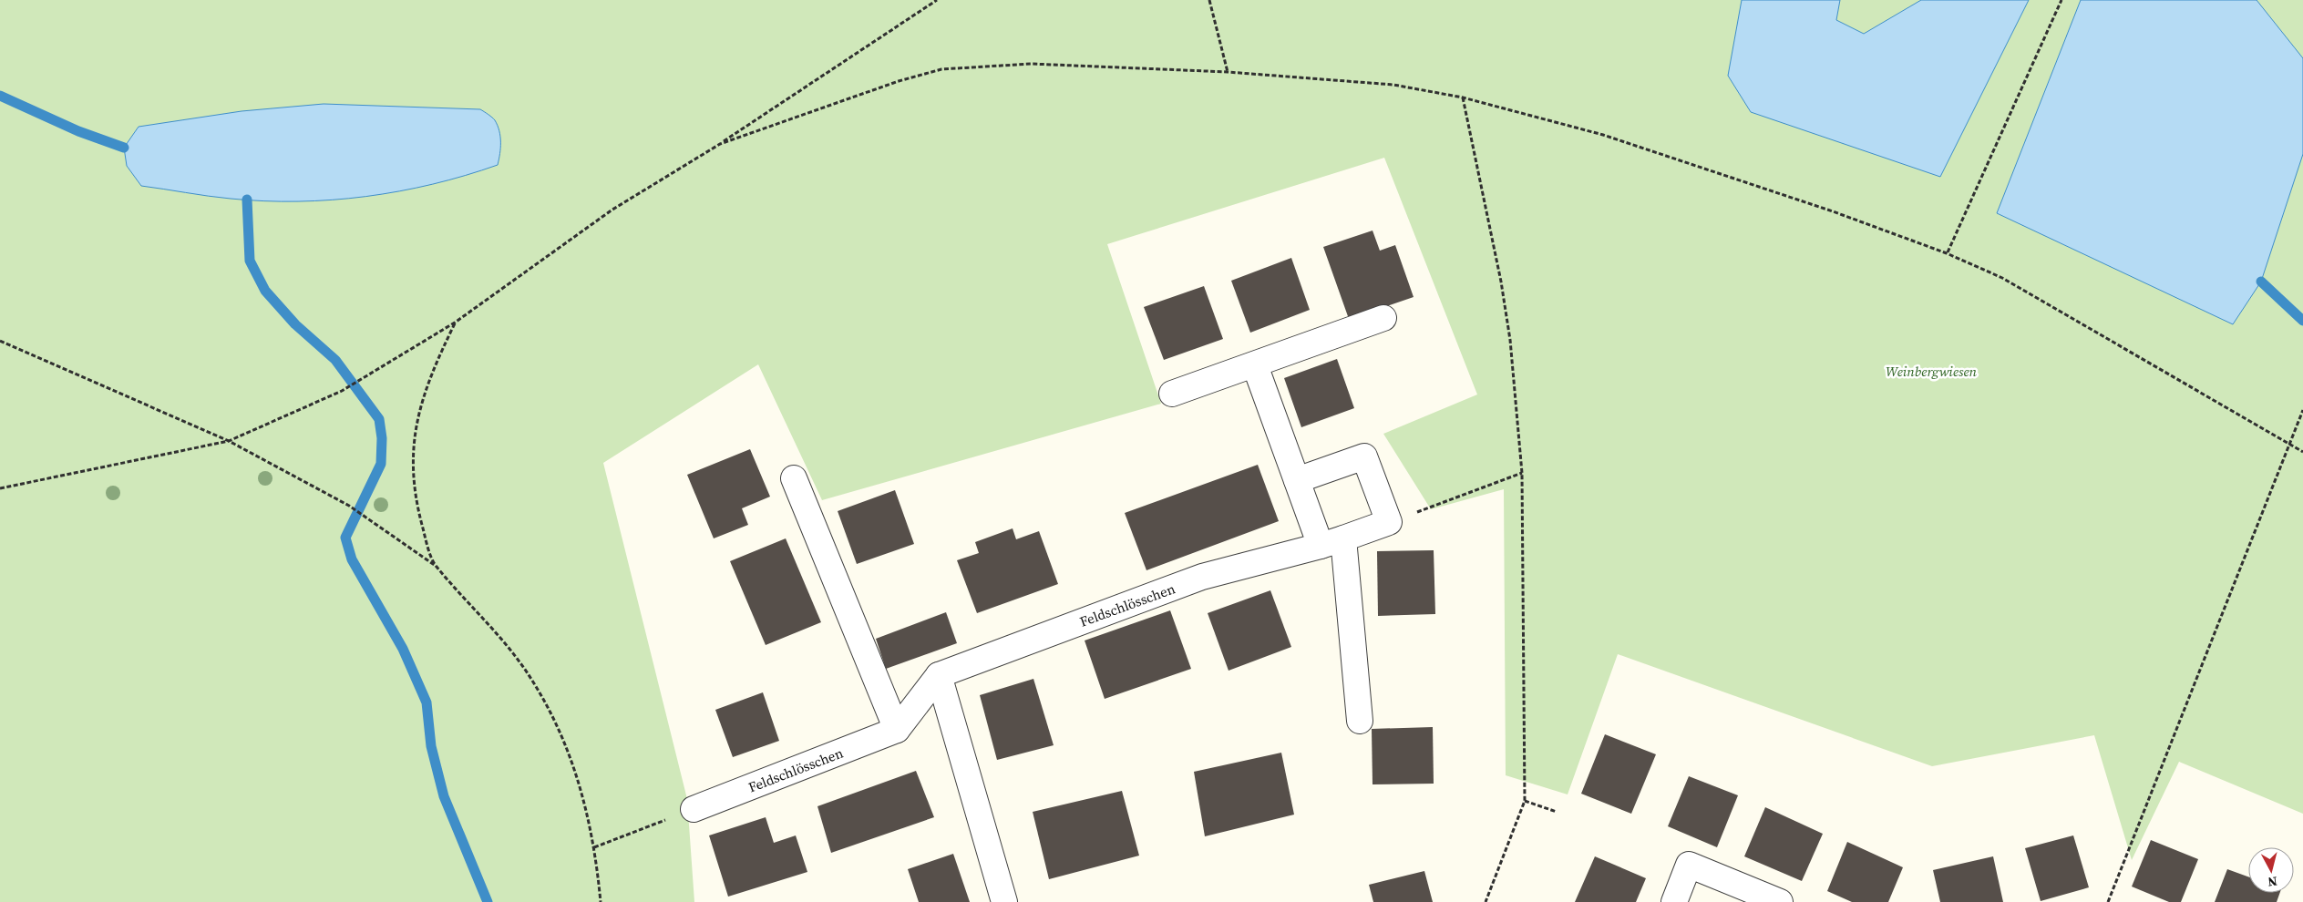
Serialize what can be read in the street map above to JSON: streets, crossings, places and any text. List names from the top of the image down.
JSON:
{
  "streets": {
    "street": ["Feldschlösschen"]
  },
  "parks": ["Weinbergwiesen"],
  "north": "bottom"
}
